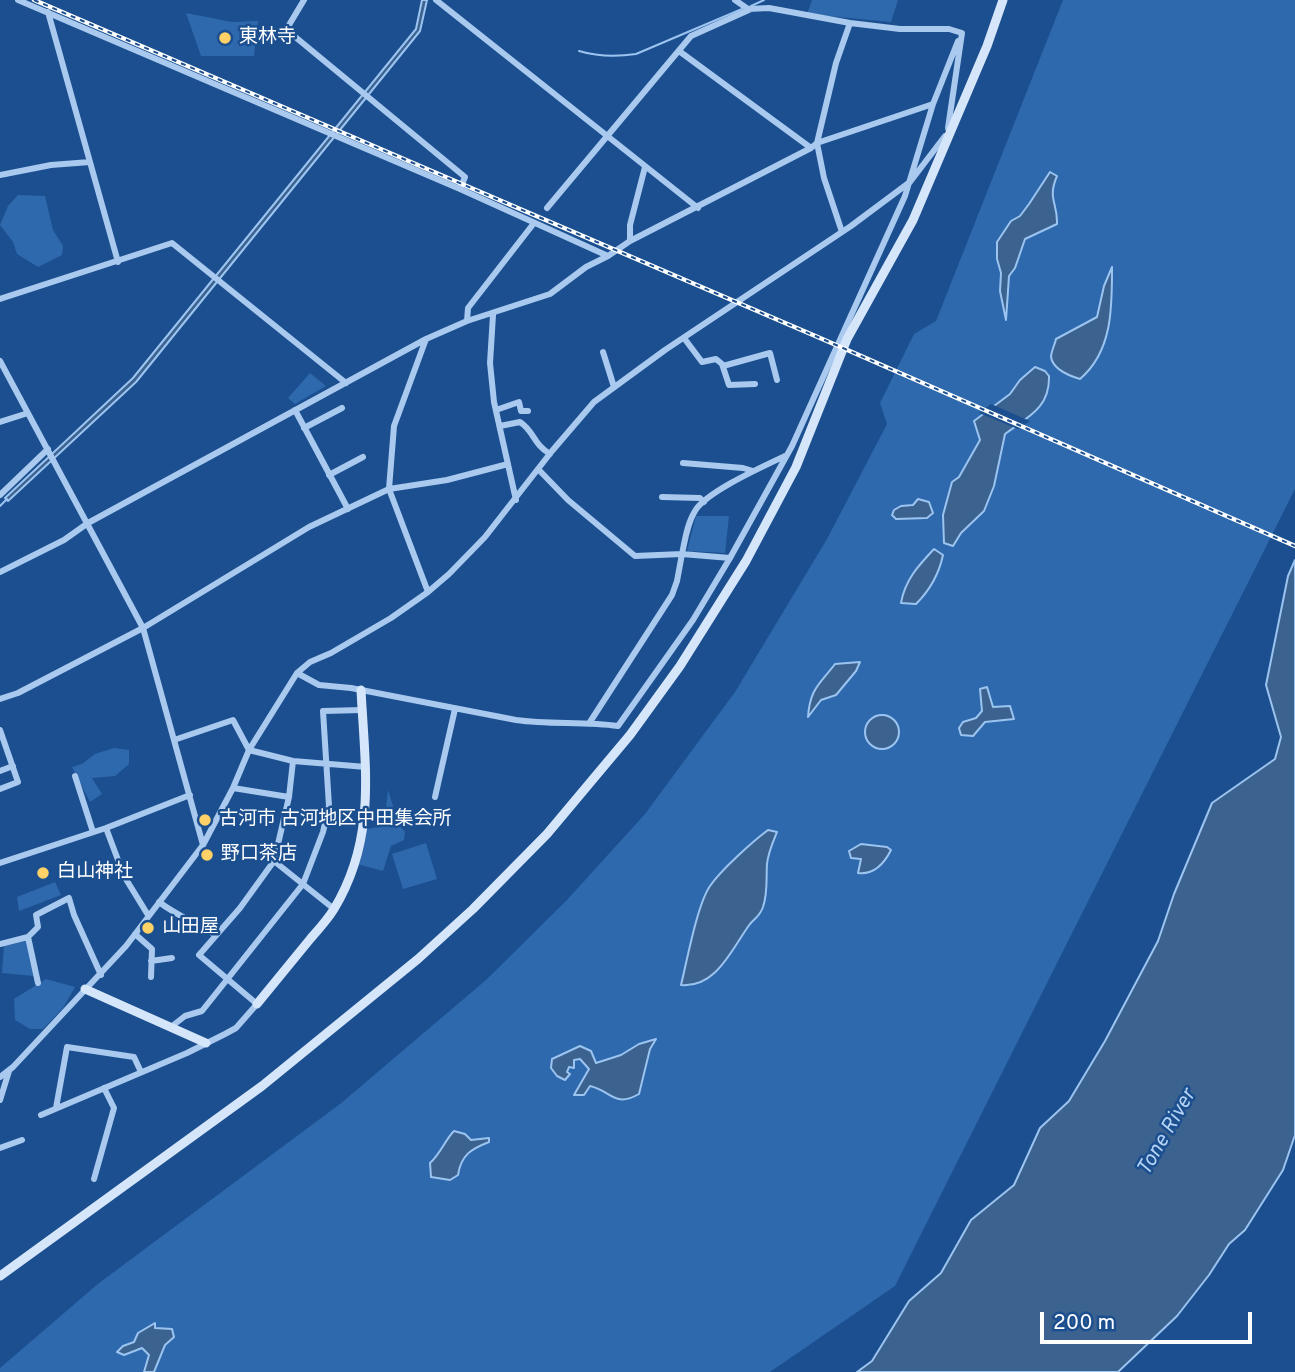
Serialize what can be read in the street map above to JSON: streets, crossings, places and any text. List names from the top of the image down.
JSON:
{
  "water": ["Tone River"],
  "places": [
    "東林寺",
    "古河市 古河地区中田集会所",
    "野口茶店",
    "白山神社",
    "山田屋"
  ],
  "scale_bar": "200 m"
}
